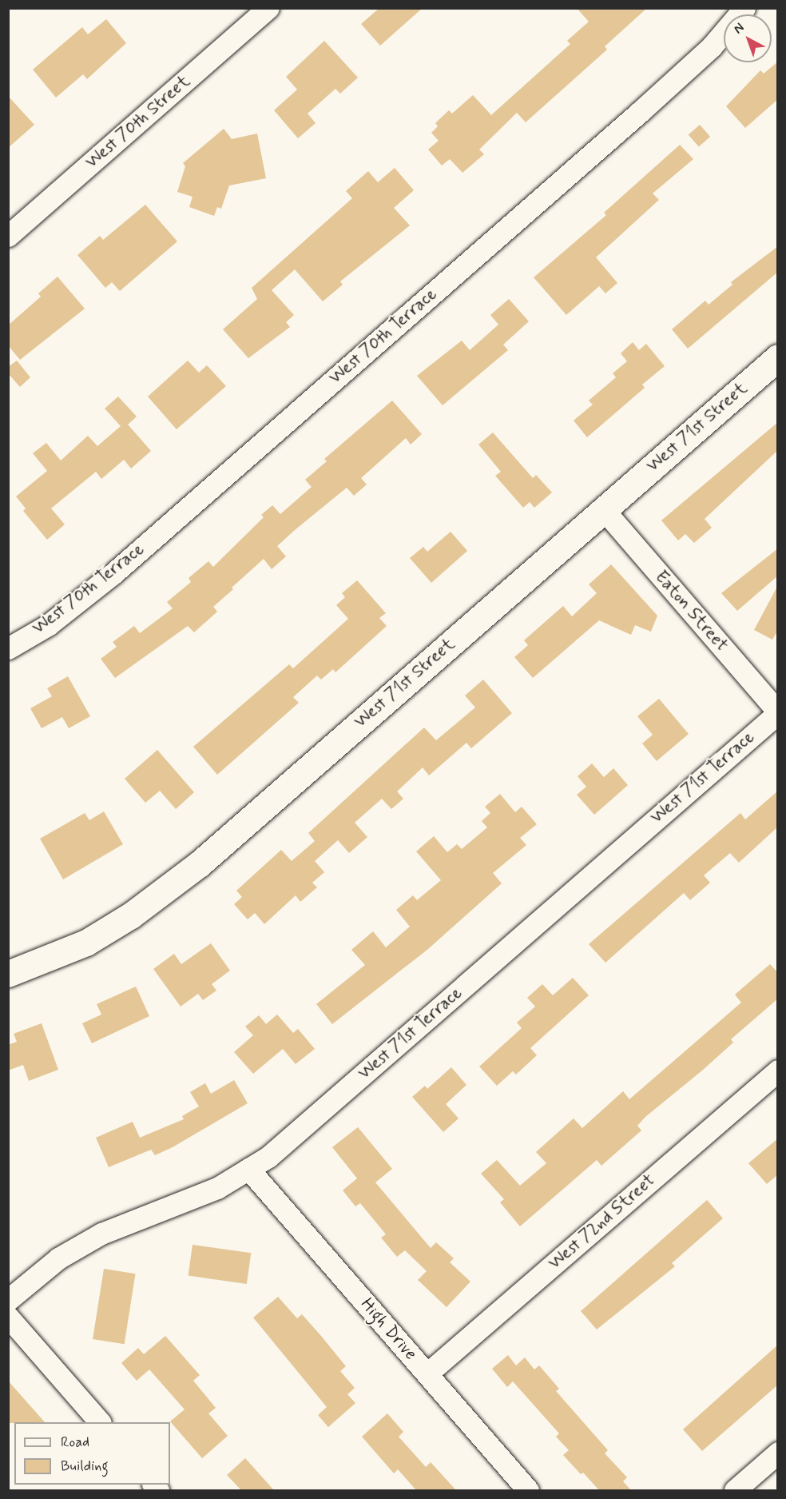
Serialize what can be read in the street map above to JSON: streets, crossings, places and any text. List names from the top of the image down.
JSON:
{
  "streets": {
    "street": [
      "West 70th Street",
      "West 70th Terrace",
      "West 71st Street",
      "Eaton Street",
      "West 71st Terrace",
      "West 72nd Street",
      "High Drive"
    ]
  },
  "crossings": [
    ["West 71st Street", "Eaton Street"],
    ["Eaton Street", "West 71st Terrace"],
    ["West 71st Terrace", "High Drive"],
    ["West 72nd Street", "High Drive"]
  ],
  "legend": ["Road", "Building"],
  "north": "top left"
}
